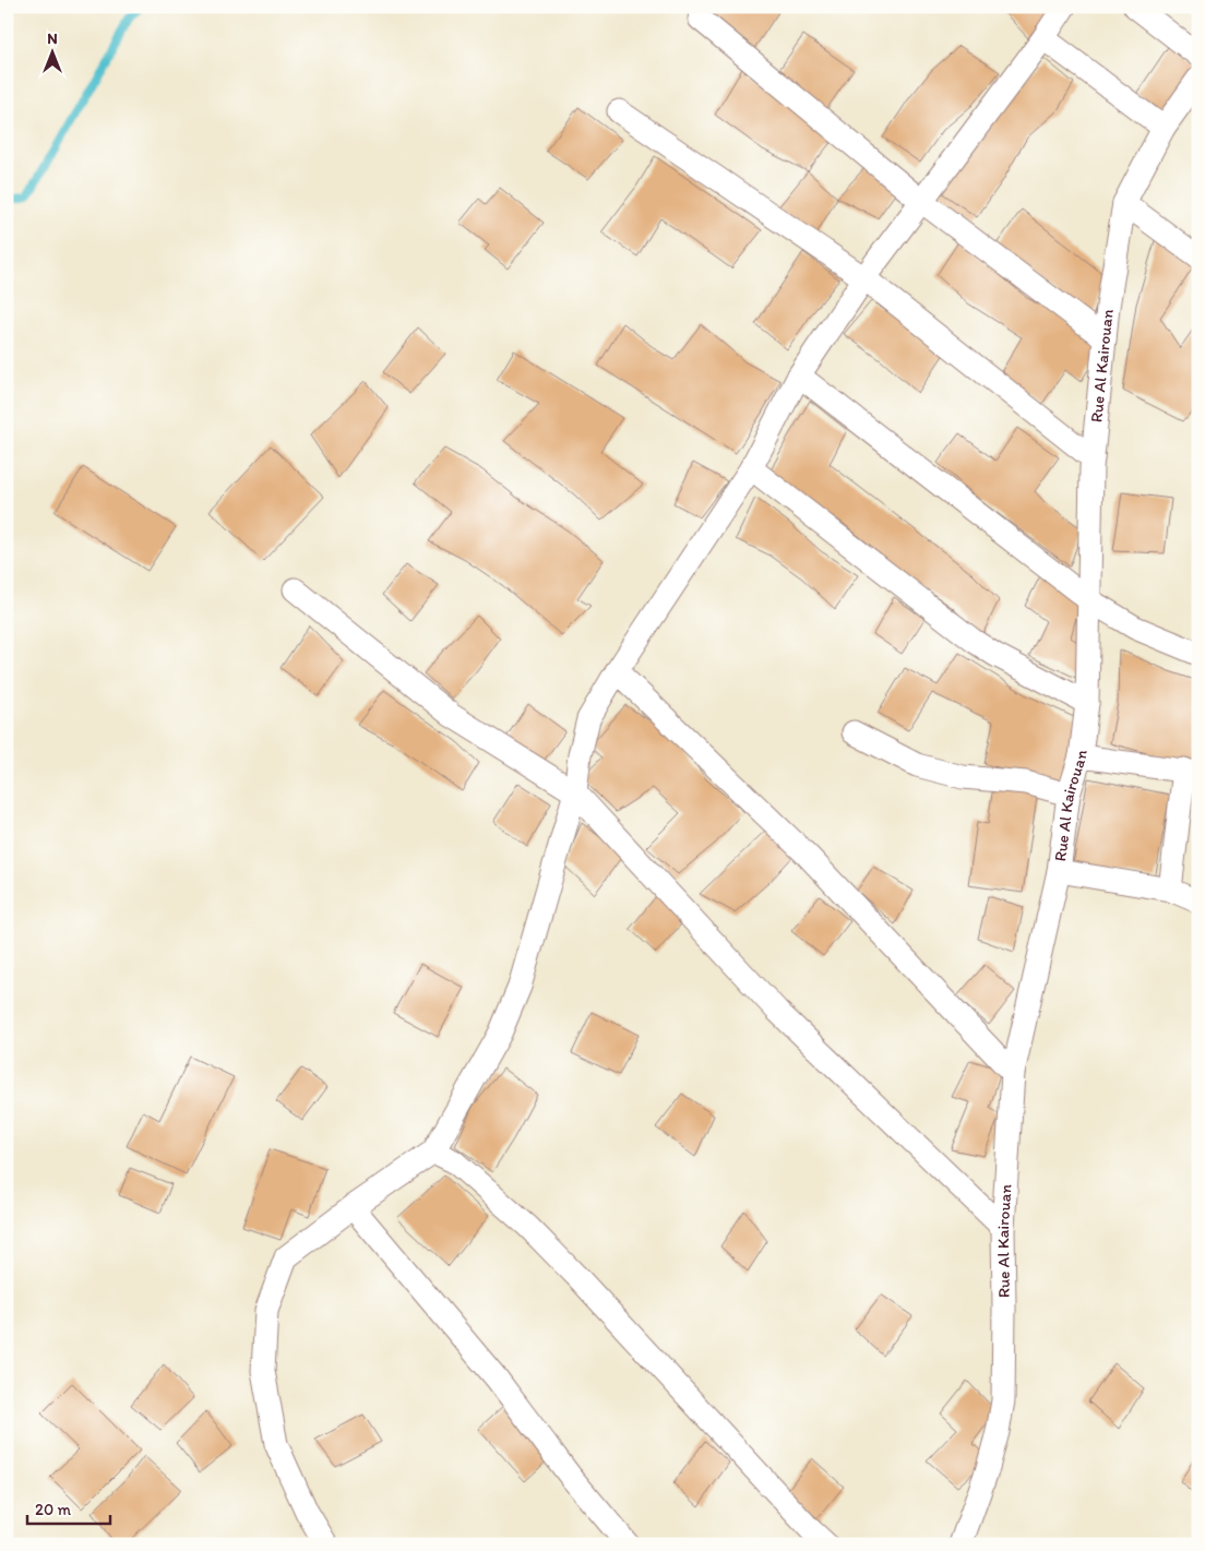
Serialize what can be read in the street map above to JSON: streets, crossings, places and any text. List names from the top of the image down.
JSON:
{
  "streets": {
    "street": ["Rue Al Kairouan"]
  },
  "scale_bar": "20 m",
  "north": "top"
}
